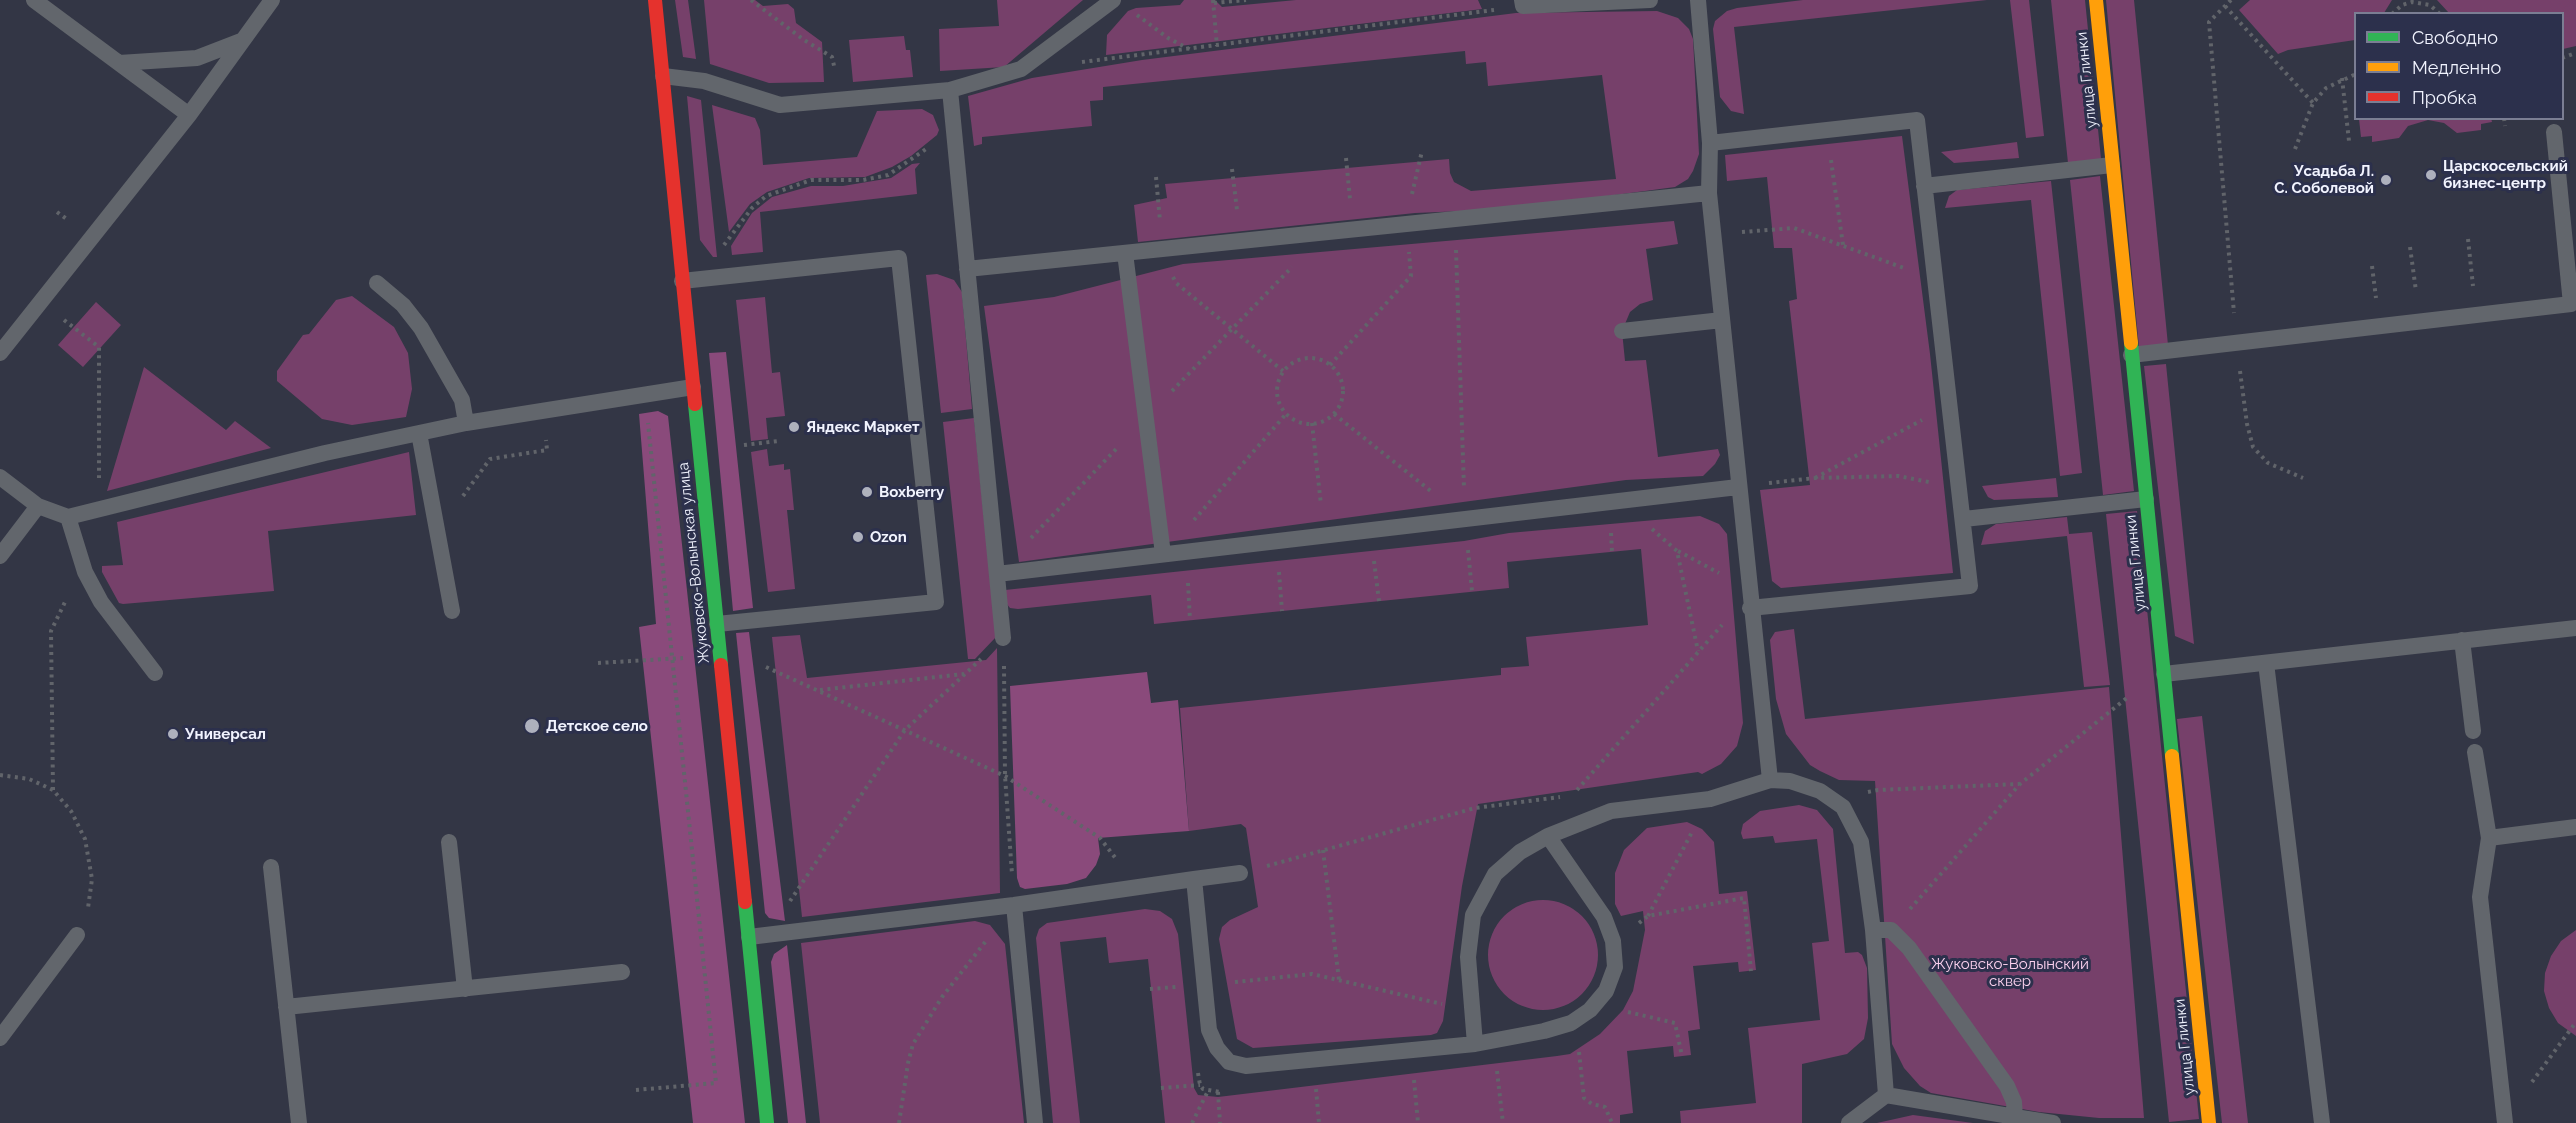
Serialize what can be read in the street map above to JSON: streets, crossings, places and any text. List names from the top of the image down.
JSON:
{
  "streets": {
    "main road": ["улица Глинки", "Жуковско-Волынская улица"]
  },
  "parks": ["Жуковско-Волынский сквер"],
  "places": [
    "Царскосельский бизнес-центр",
    "Усадьба Л. С. Соболевой",
    "Яндекс Маркет",
    "Boxberry",
    "Ozon",
    "Детское село",
    "Универсал"
  ],
  "legend": ["Свободно", "Медленно", "Пробка"]
}
